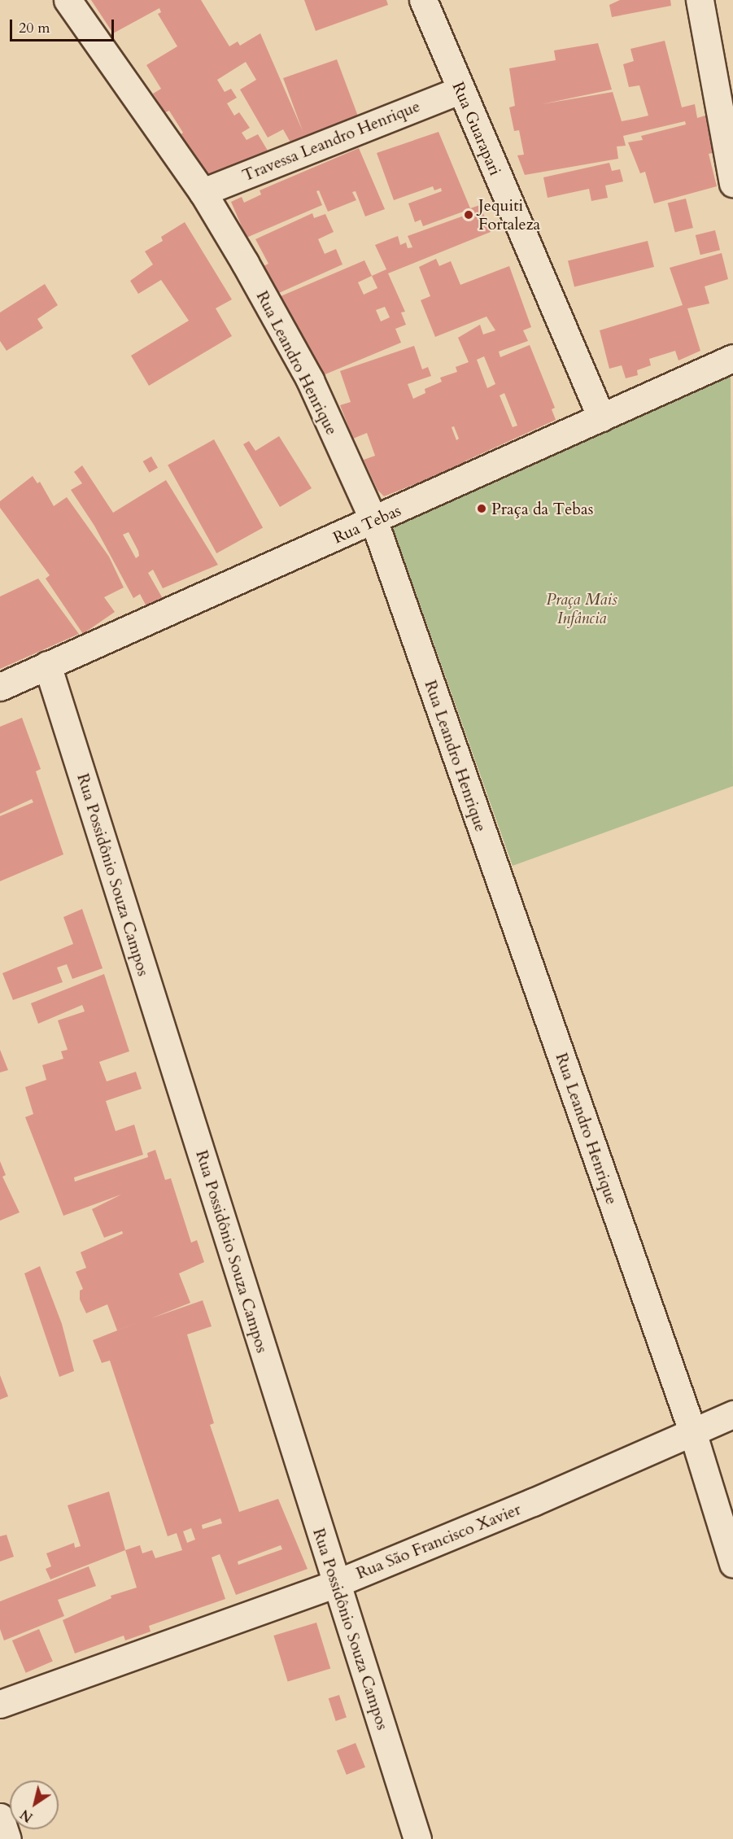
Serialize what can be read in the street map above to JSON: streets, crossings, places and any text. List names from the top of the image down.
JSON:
{
  "streets": {
    "street": [
      "Rua Guarapari",
      "Travessa Leandro Henrique",
      "Rua Leandro Henrique",
      "Rua Tebas",
      "Rua Possidônio Souza Campos",
      "Rua São Francisco Xavier"
    ]
  },
  "crossings": [
    ["Rua Guarapari", "Travessa Leandro Henrique"],
    ["Rua Guarapari", "Rua Tebas"],
    ["Travessa Leandro Henrique", "Rua Leandro Henrique"],
    ["Rua Leandro Henrique", "Rua Tebas"],
    ["Rua Leandro Henrique", "Rua São Francisco Xavier"],
    ["Rua Tebas", "Rua Possidônio Souza Campos"],
    ["Rua Possidônio Souza Campos", "Rua São Francisco Xavier"]
  ],
  "parks": ["Praça Mais Infância"],
  "places": ["Jequiti Fortaleza", "Praça da Tebas"],
  "scale_bar": "20 m",
  "north": "bottom left"
}
